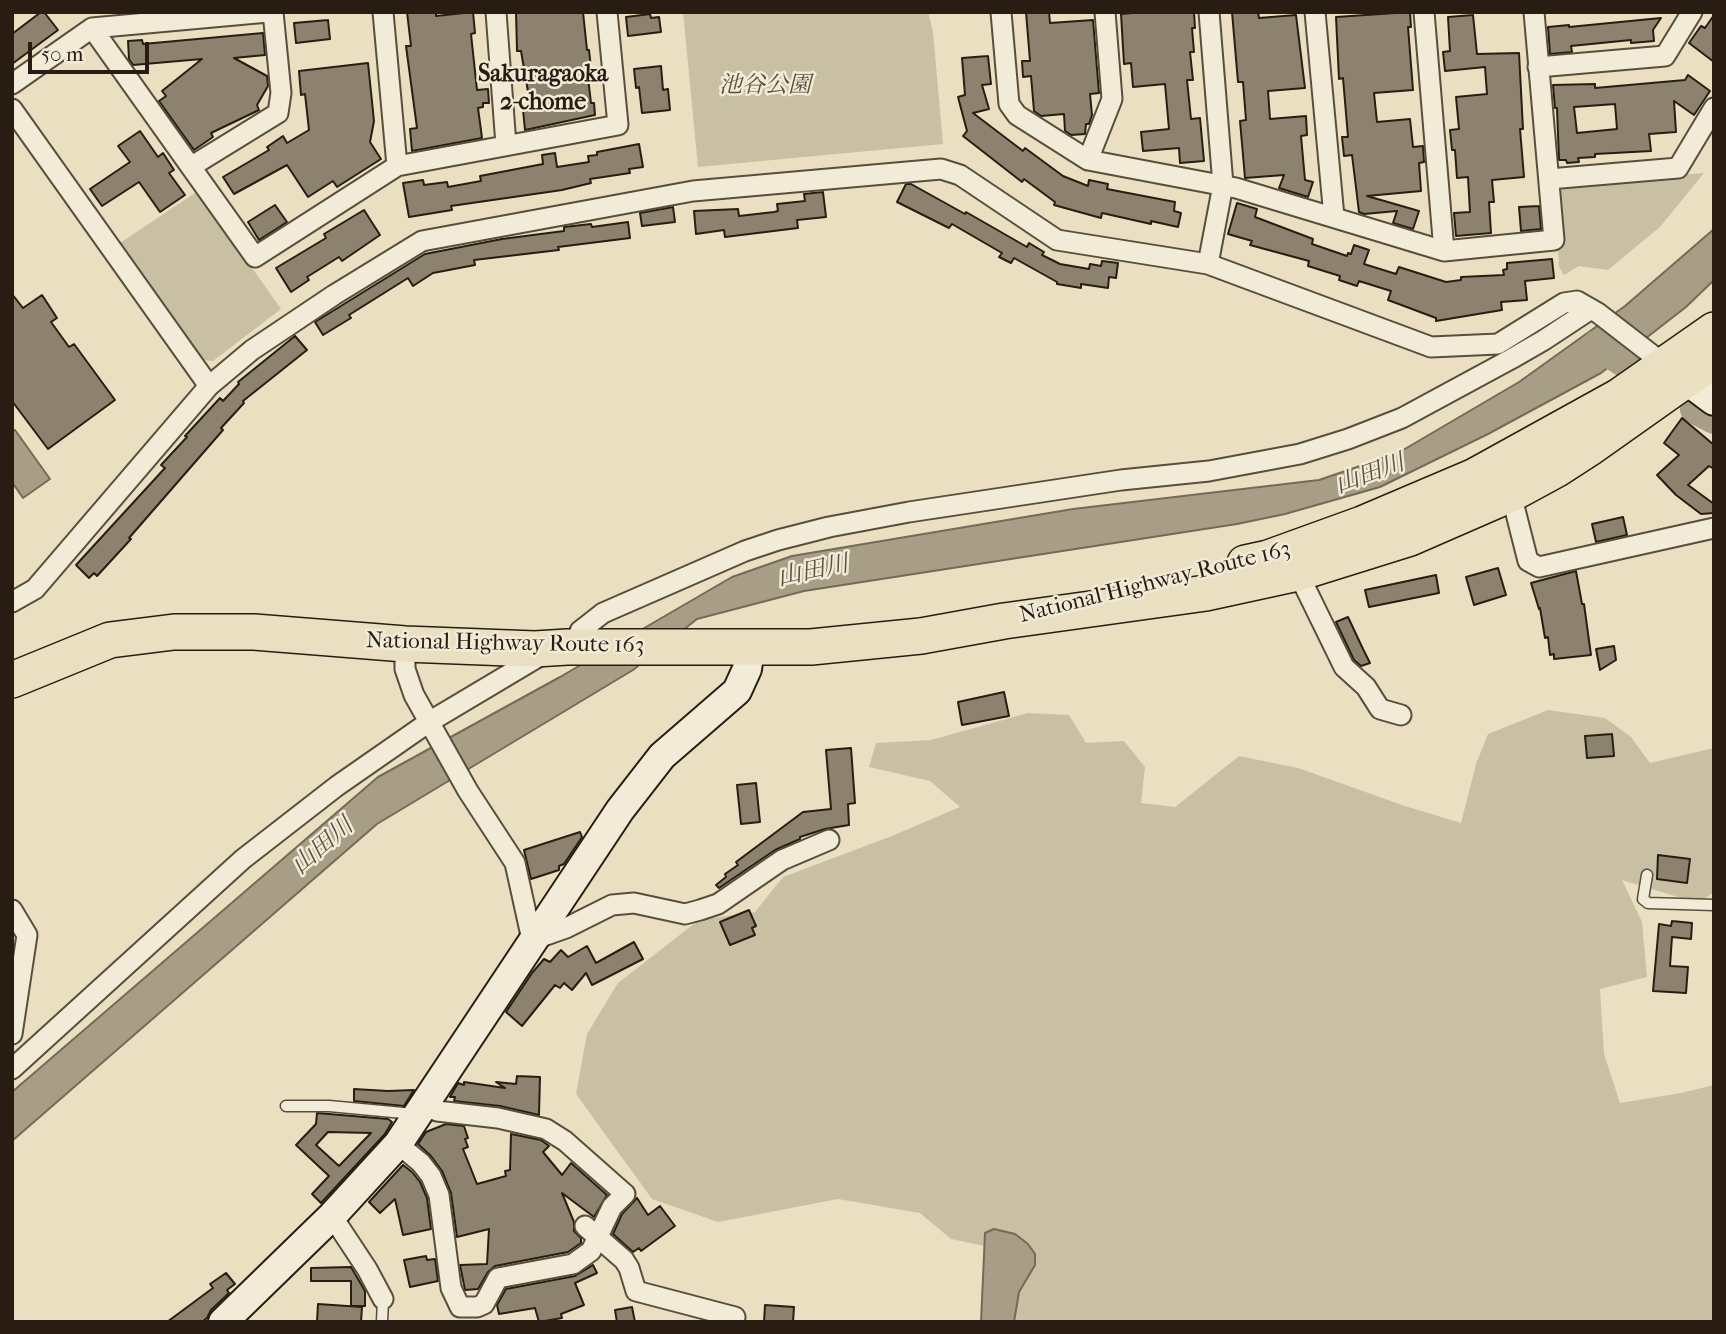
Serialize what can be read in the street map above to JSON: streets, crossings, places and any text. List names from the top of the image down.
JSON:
{
  "streets": {
    "highway": ["National Highway Route 163"]
  },
  "districts": ["Sakuragaoka 2-chome"],
  "water": ["山田川"],
  "parks": ["池谷公園"],
  "scale_bar": "50 m"
}
